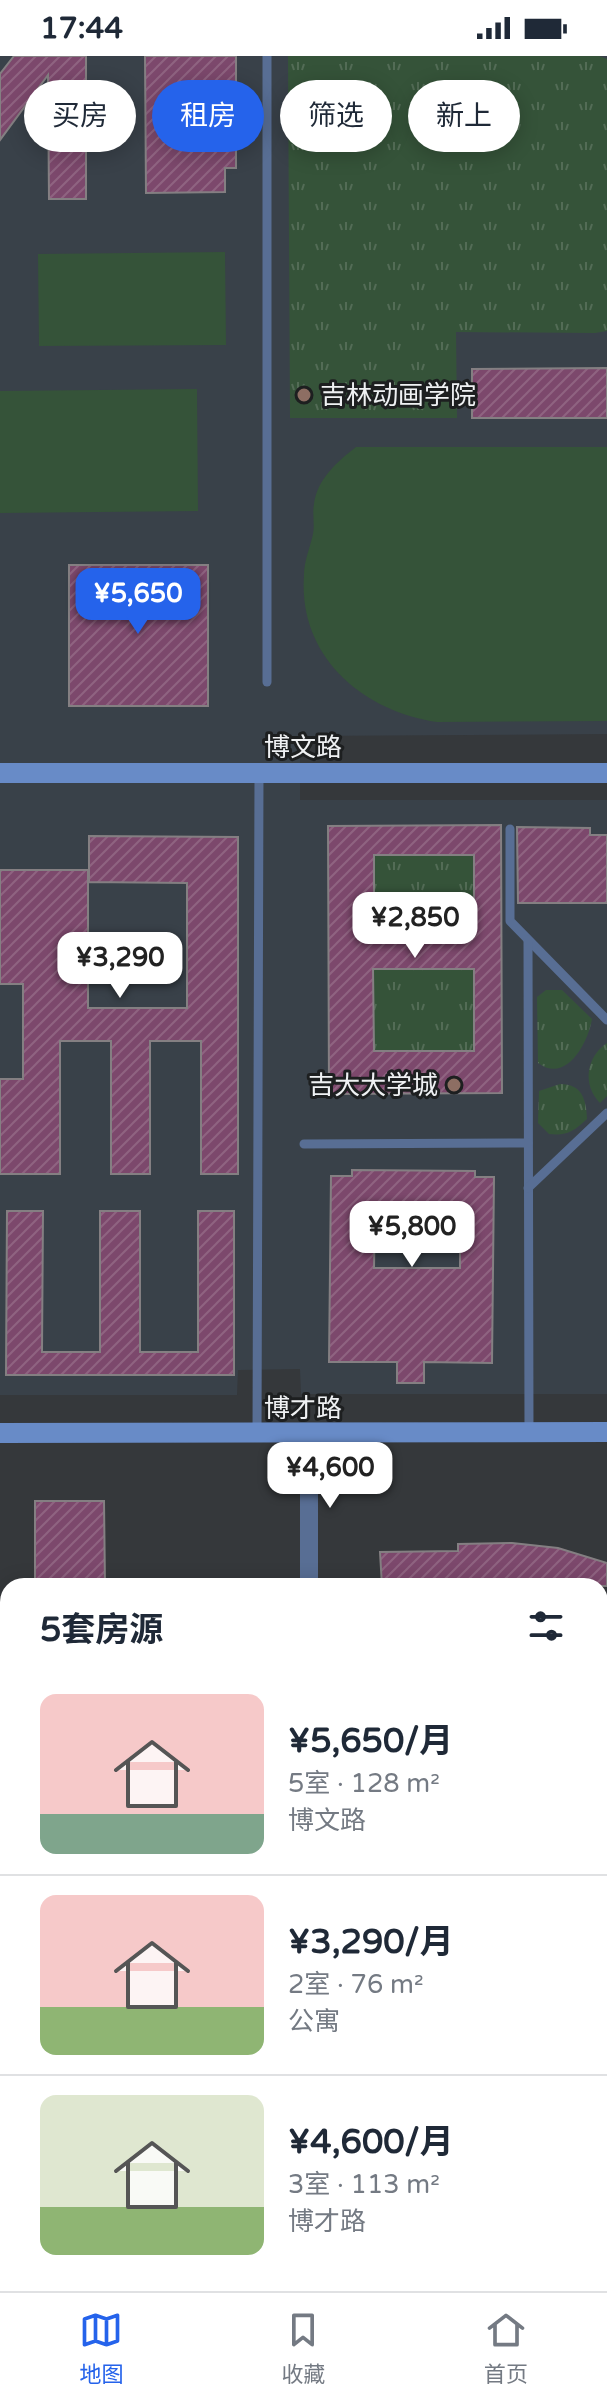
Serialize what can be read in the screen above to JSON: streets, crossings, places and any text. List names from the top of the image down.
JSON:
{
  "streets": {
    "street": ["博文路", "博才路"]
  },
  "places": ["吉林动画学院", "吉大大学城"],
  "page": {
    "status": "17:44",
    "chip": [
      "买房",
      "租房",
      "筛选",
      "新上"
    ],
    "price": [
      "¥5,650",
      "¥2,850",
      "¥3,290",
      "¥5,800",
      "¥4,600"
    ],
    "heading": "5套房源",
    "list": [
      {
        "name": "¥5,650/月",
        "note": "5室 · 128 m² · 博文路"
      },
      {
        "name": "¥3,290/月",
        "note": "2室 · 76 m² · 公寓"
      },
      {
        "name": "¥4,600/月",
        "note": "3室 · 113 m² · 博才路"
      }
    ],
    "tabs": ["地图", "收藏", "首页"]
  }
}
